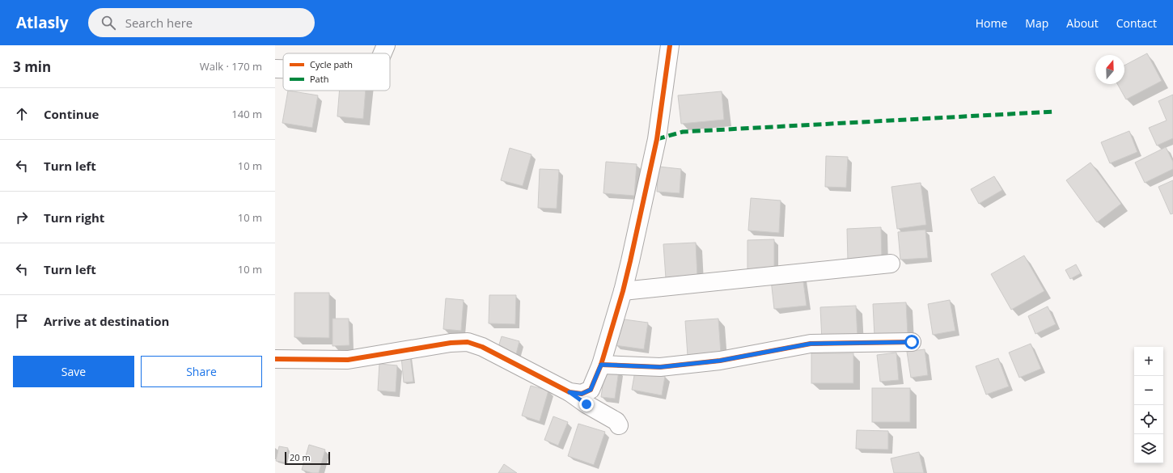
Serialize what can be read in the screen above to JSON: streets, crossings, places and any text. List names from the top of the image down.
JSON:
{
  "legend": ["Cycle path", "Path"],
  "scale_bar": "20 m",
  "north": "top",
  "page": {
    "header": "Atlasly",
    "search": "Search here",
    "nav": [
      "Home",
      "Map",
      "About",
      "Contact"
    ],
    "heading": ["3 min", "Walk · 170 m"],
    "list": [
      ["Continue", "140 m"],
      ["Turn left", "10 m"],
      ["Turn right", "10 m"],
      ["Turn left", "10 m"],
      "Arrive at destination"
    ],
    "buttons": ["Save", "Share"],
    "map_buttons": ["+", "−"],
    "scale": "20 m"
  }
}
